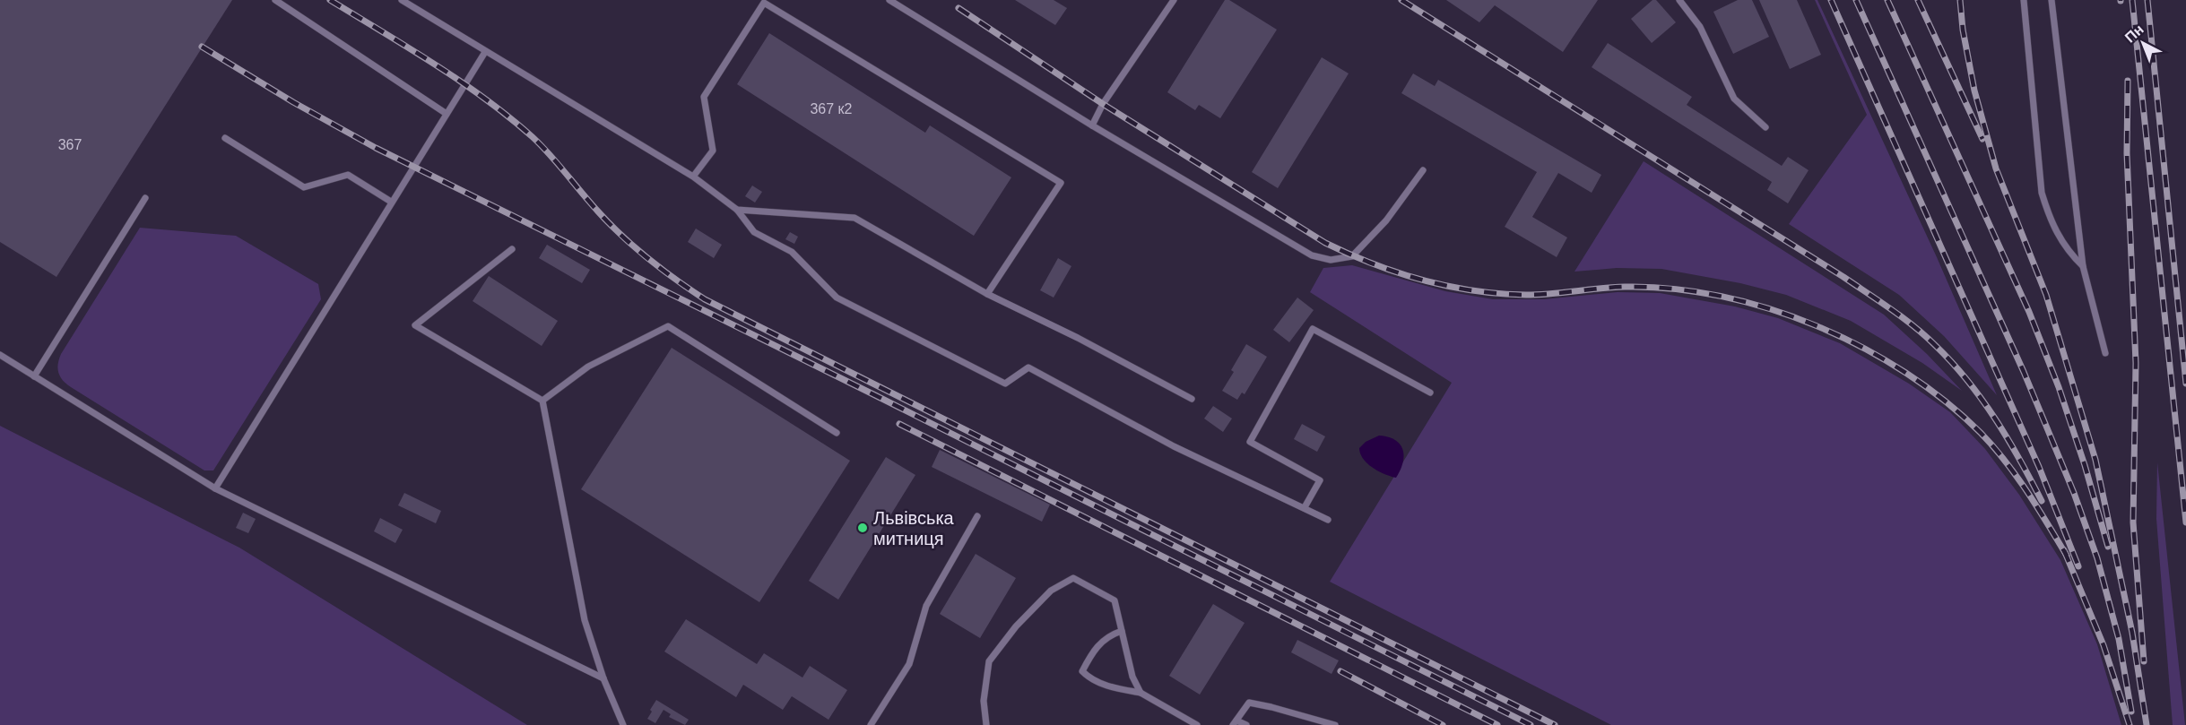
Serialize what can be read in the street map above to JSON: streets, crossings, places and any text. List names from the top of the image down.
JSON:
{
  "places": ["Львівська митниця"],
  "house_numbers": ["367 к2", "367"],
  "north": "top left"
}
